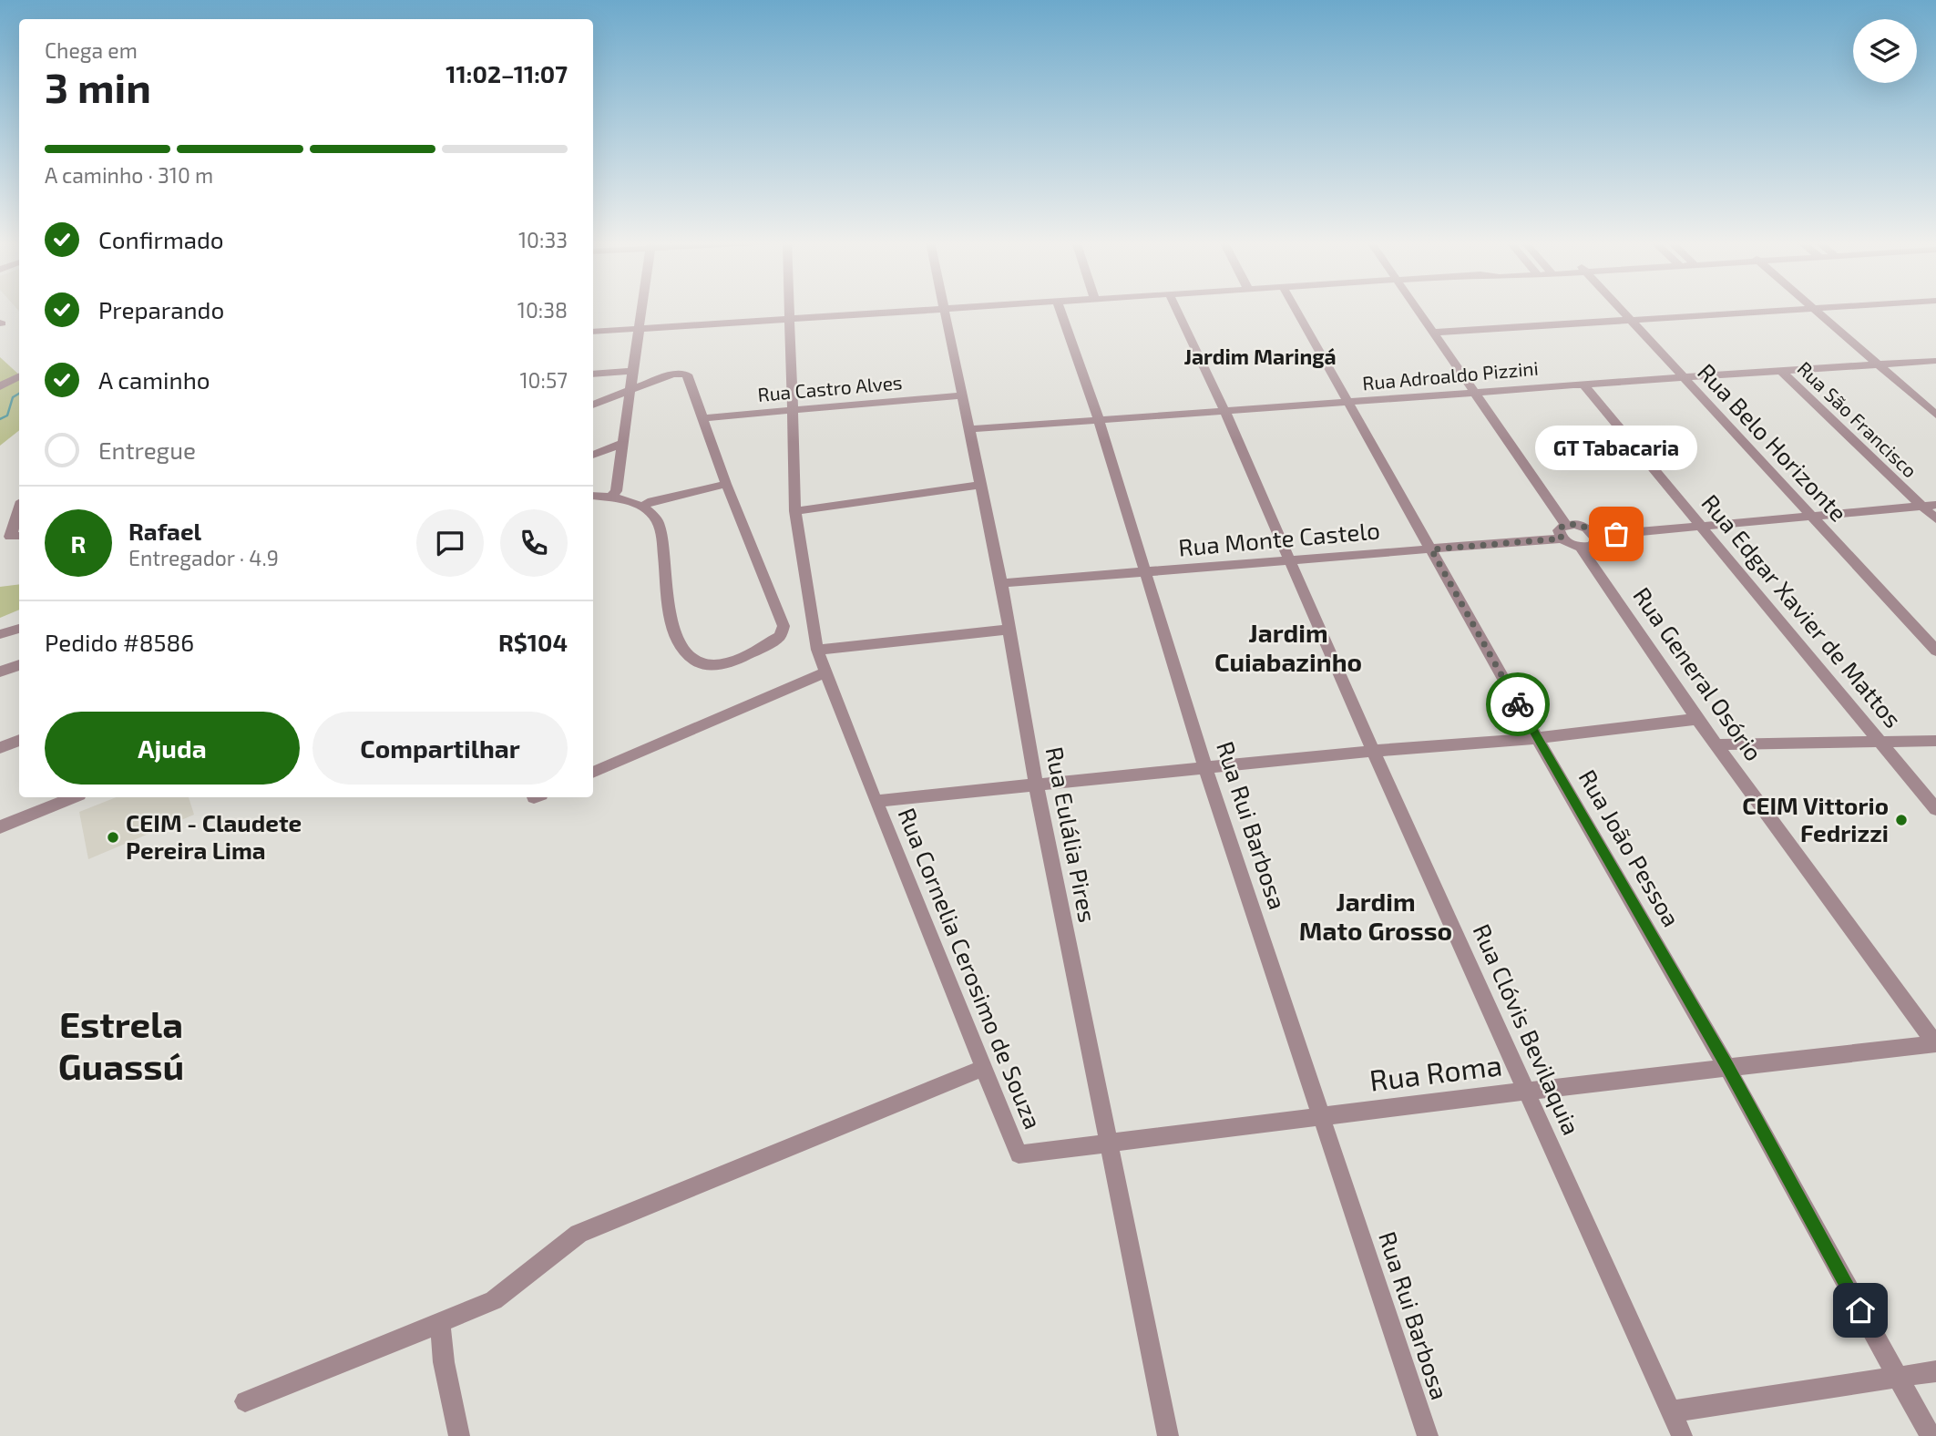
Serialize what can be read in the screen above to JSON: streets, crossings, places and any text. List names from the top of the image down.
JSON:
{
  "streets": {
    "street": [
      "Rua Adroaldo Pizzini",
      "Rua Castro Alves",
      "Rua São Francisco",
      "Rua Belo Horizonte",
      "Rua Monte Castelo",
      "Rua Edgar Xavier de Mattos",
      "Rua General Osório",
      "Rua Rui Barbosa",
      "Rua Eulália Pires",
      "Rua João Pessoa",
      "Rua Cornelia Cerosimo de Souza",
      "Rua Clóvis Bevilaquia",
      "Rua Roma"
    ]
  },
  "crossings": [
    ["Rua Adroaldo Pizzini", "Rua São Francisco"],
    ["Rua Adroaldo Pizzini", "Rua Belo Horizonte"],
    ["Rua Adroaldo Pizzini", "Rua Edgar Xavier de Mattos"],
    ["Rua Adroaldo Pizzini", "Rua Rui Barbosa"],
    ["Rua Adroaldo Pizzini", "Rua Eulália Pires"],
    ["Rua Adroaldo Pizzini", "Rua João Pessoa"],
    ["Rua Adroaldo Pizzini", "Rua Clóvis Bevilaquia"],
    ["Rua Castro Alves", "Rua Eulália Pires"],
    ["Rua Castro Alves", "Rua Cornelia Cerosimo de Souza"],
    ["Rua Monte Castelo", "Rua Rui Barbosa"],
    ["Rua Monte Castelo", "Rua Eulália Pires"],
    ["Rua Monte Castelo", "Rua João Pessoa"],
    ["Rua Monte Castelo", "Rua Clóvis Bevilaquia"],
    ["Rua General Osório", "Rua Roma"],
    ["Rua Rui Barbosa", "Rua Roma"],
    ["Rua Eulália Pires", "Rua Roma"],
    ["Rua João Pessoa", "Rua Roma"],
    ["Rua Cornelia Cerosimo de Souza", "Rua Roma"],
    ["Rua Clóvis Bevilaquia", "Rua Roma"]
  ],
  "districts": [
    "Jardim Maringá",
    "Jardim Cuiabazinho",
    "Jardim Mato Grosso",
    "Estrela Guassú"
  ],
  "places": ["GT Tabacaria", "CEIM Vittorio Fedrizzi", "CEIM - Claudete Pereira Lima"],
  "page": {
    "heading": ["3 min", "Chega em", "11:02–11:07"],
    "panel": [
      "Rafael",
      "Entregador · 4.9",
      "Pedido #8586",
      "R$104"
    ],
    "bar": "A caminho · 310 m",
    "list": [
      ["Confirmado", "10:33"],
      ["Preparando", "10:38"],
      ["A caminho", "10:57"],
      "Entregue"
    ],
    "bubble": "GT Tabacaria",
    "round": "R",
    "buttons": ["Ajuda", "Compartilhar"]
  }
}
